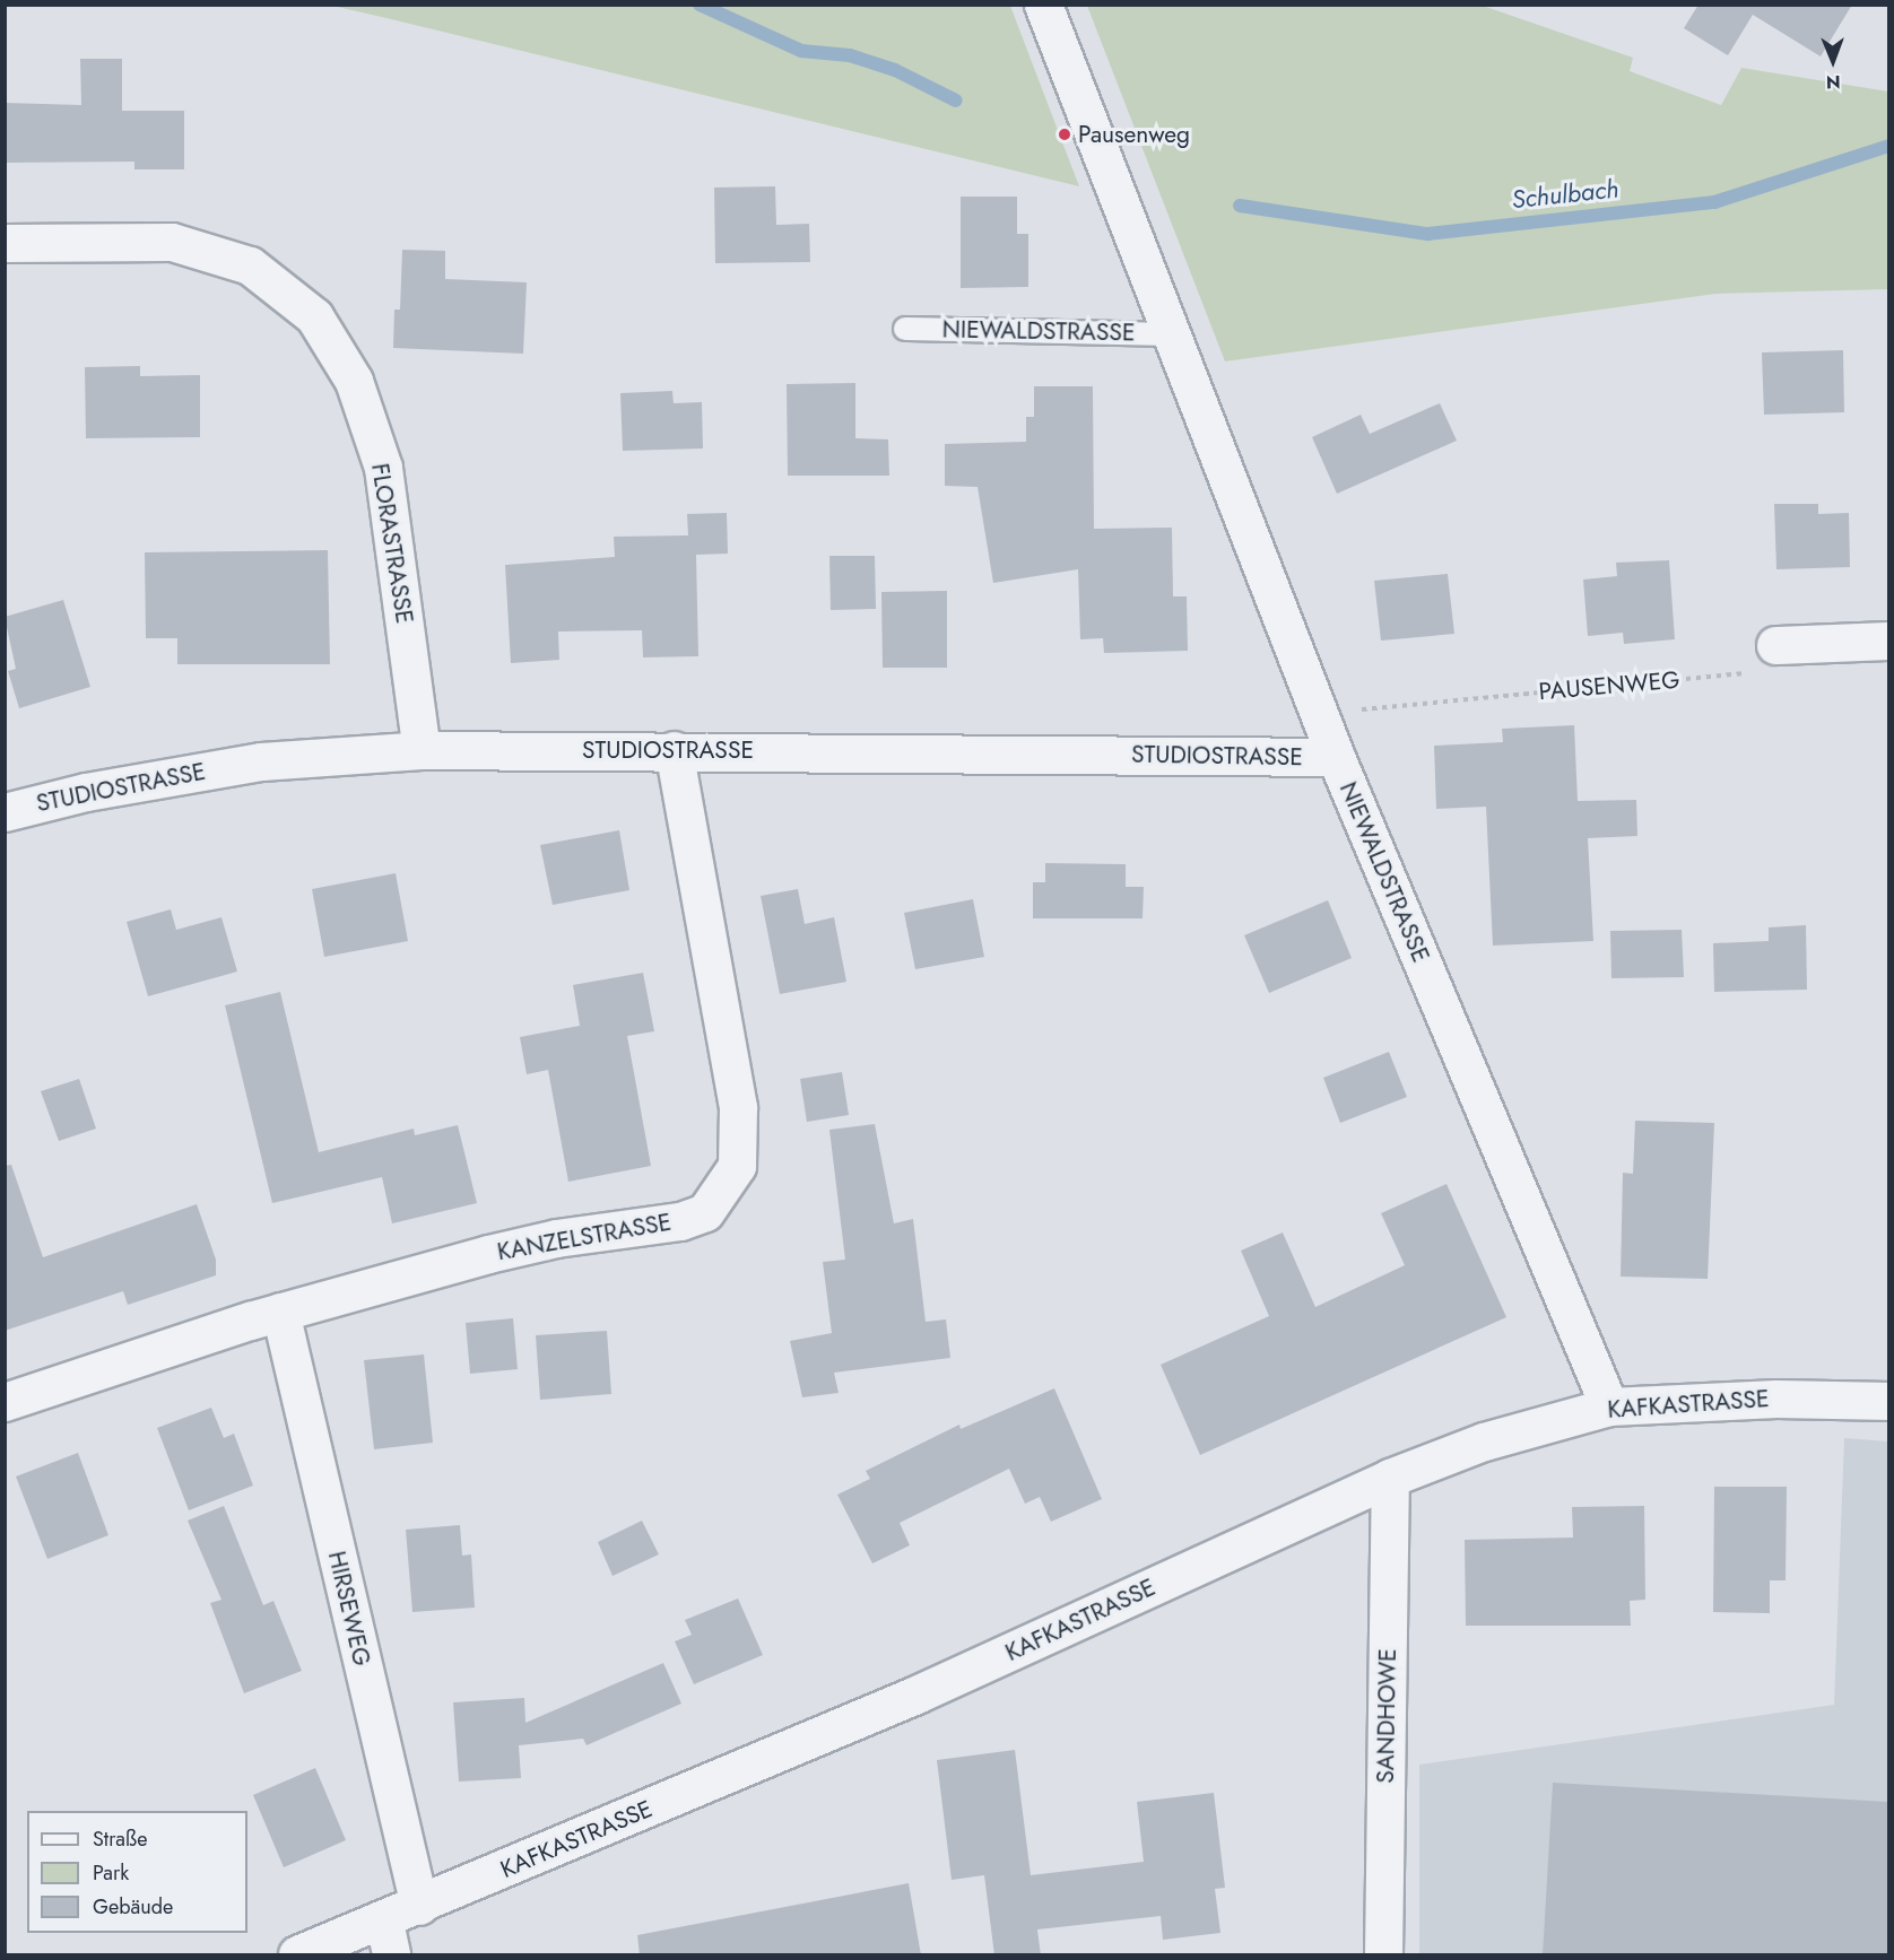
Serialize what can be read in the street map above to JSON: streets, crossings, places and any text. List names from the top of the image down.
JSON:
{
  "streets": {
    "street": [
      "NIEWALDSTRASSE",
      "FLORASTRASSE",
      "STUDIOSTRASSE",
      "KANZELSTRASSE",
      "KAFKASTRASSE",
      "HIRSEWEG",
      "SANDHOWE"
    ],
    "path": ["PAUSENWEG"]
  },
  "crossings": [
    ["NIEWALDSTRASSE", "PAUSENWEG"],
    ["NIEWALDSTRASSE", "STUDIOSTRASSE"],
    ["NIEWALDSTRASSE", "KAFKASTRASSE"],
    ["FLORASTRASSE", "STUDIOSTRASSE"],
    ["STUDIOSTRASSE", "KANZELSTRASSE"],
    ["KANZELSTRASSE", "HIRSEWEG"],
    ["KAFKASTRASSE", "HIRSEWEG"],
    ["KAFKASTRASSE", "SANDHOWE"]
  ],
  "water": ["Schulbach"],
  "places": ["Pausenweg"],
  "legend": ["Straße", "Park", "Gebäude"],
  "north": "bottom"
}
